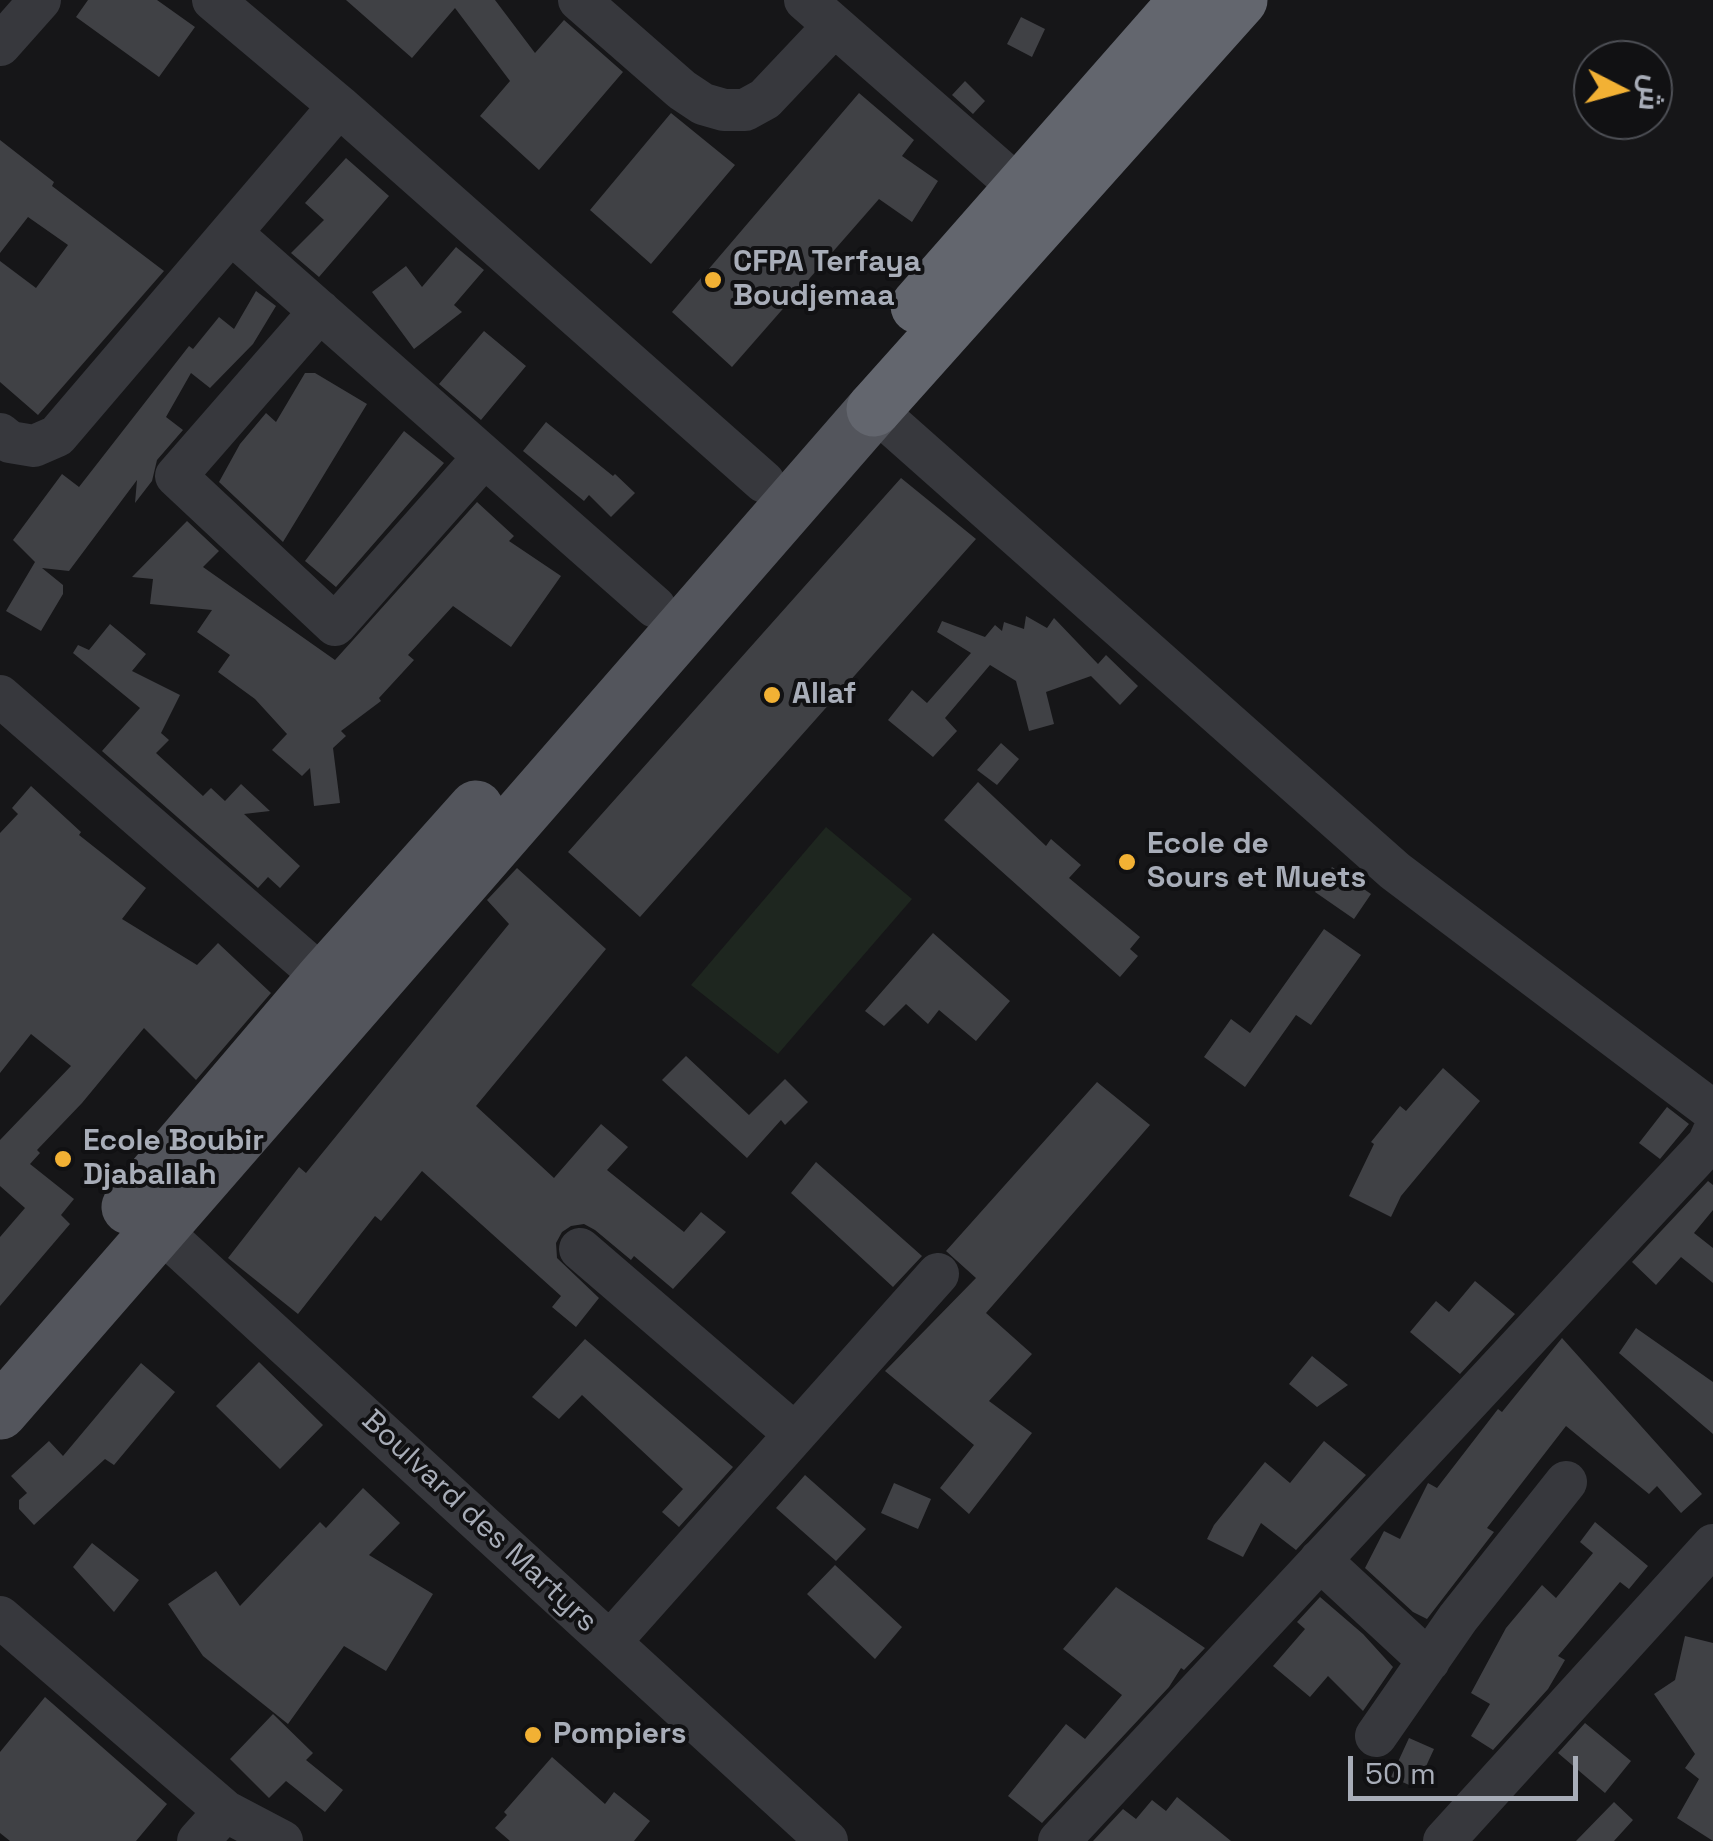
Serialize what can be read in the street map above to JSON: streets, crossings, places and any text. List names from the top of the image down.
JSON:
{
  "streets": {
    "street": ["Boulvard des Martyrs"]
  },
  "places": [
    "CFPA Terfaya Boudjemaa",
    "Allaf",
    "Ecole de Sours et Muets",
    "Ecole Boubir Djaballah",
    "Pompiers"
  ],
  "scale_bar": "50 m",
  "north": "right"
}
